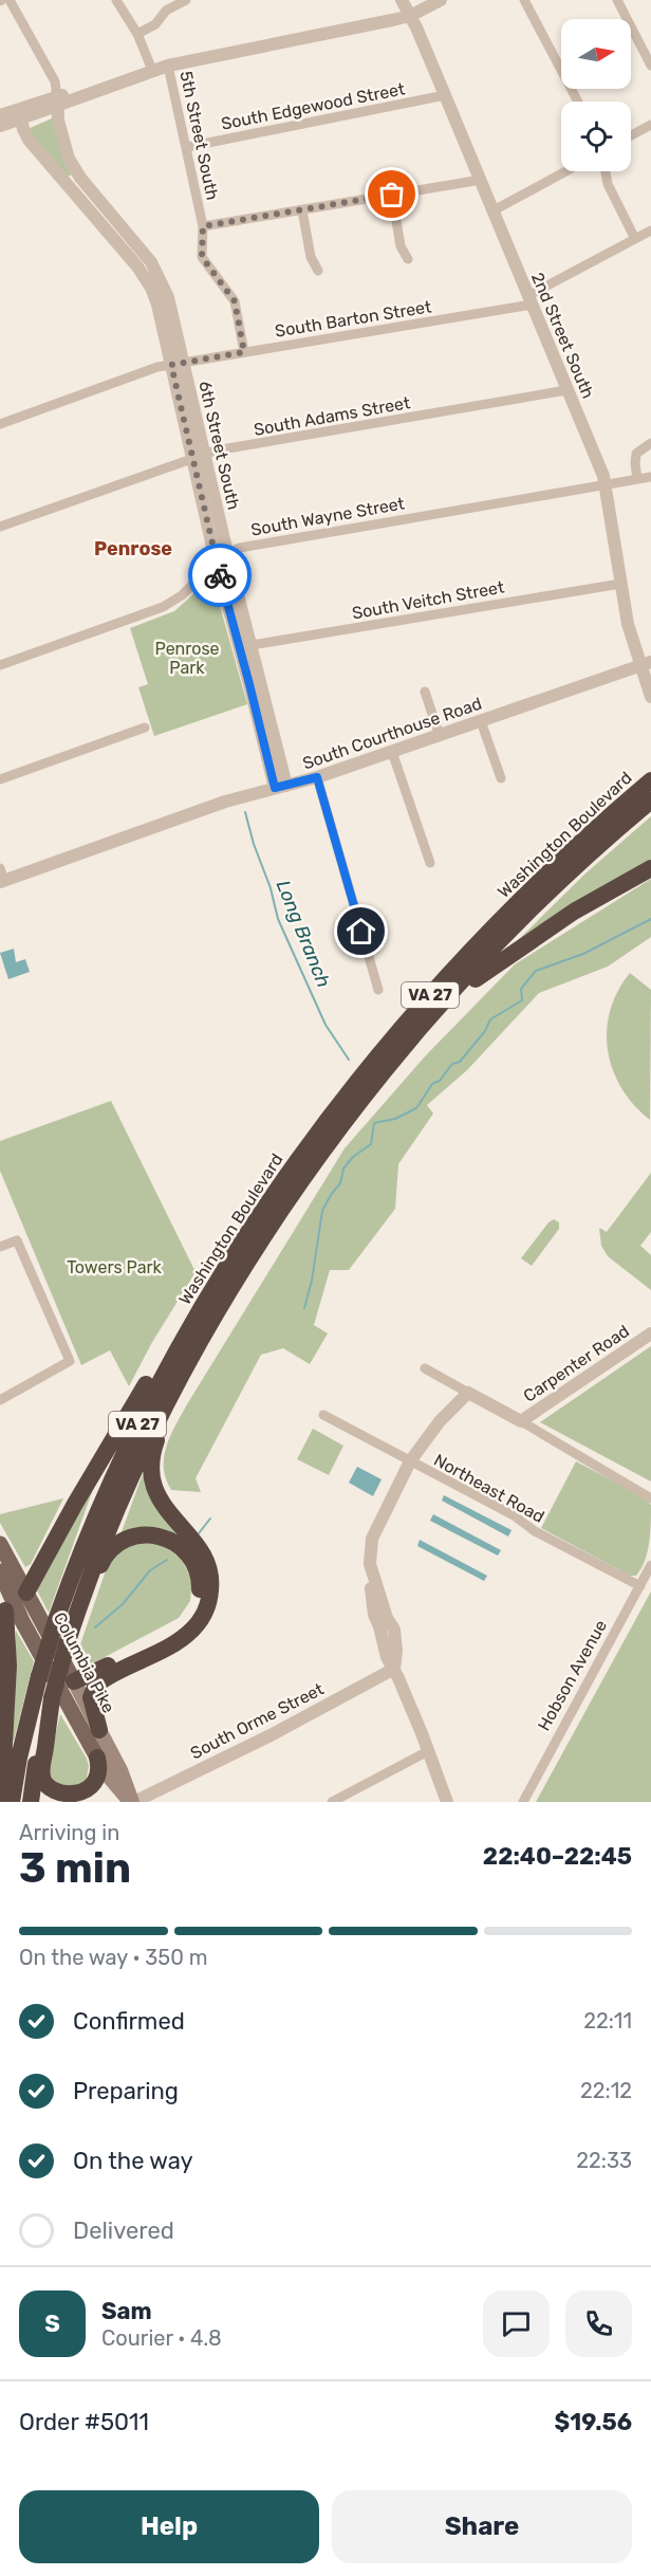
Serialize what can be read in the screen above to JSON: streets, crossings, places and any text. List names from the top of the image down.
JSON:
{
  "streets": {
    "highway": ["Washington Boulevard", "VA 27"],
    "main road": ["Columbia Pike"],
    "street": [
      "South Edgewood Street",
      "5th Street South",
      "South Barton Street",
      "2nd Street South",
      "South Adams Street",
      "6th Street South",
      "South Wayne Street",
      "South Veitch Street",
      "South Courthouse Road",
      "Carpenter Road",
      "Northeast Road",
      "Hobson Avenue",
      "South Orme Street"
    ]
  },
  "crossings": [
    ["South Edgewood Street", "5th Street South"],
    ["South Edgewood Street", "2nd Street South"],
    ["5th Street South", "South Barton Street"],
    ["South Barton Street", "2nd Street South"],
    ["South Barton Street", "6th Street South"],
    ["2nd Street South", "South Adams Street"],
    ["2nd Street South", "South Wayne Street"],
    ["2nd Street South", "South Veitch Street"],
    ["2nd Street South", "South Courthouse Road"],
    ["South Adams Street", "6th Street South"],
    ["6th Street South", "South Wayne Street"],
    ["6th Street South", "South Veitch Street"],
    ["6th Street South", "South Courthouse Road"],
    ["Northeast Road", "Hobson Avenue"],
    ["Columbia Pike", "South Orme Street"]
  ],
  "districts": ["Penrose"],
  "water": ["Long Branch"],
  "parks": ["Penrose Park", "Towers Park"],
  "north": "right",
  "page": {
    "heading": ["3 min", "Arriving in", "22:40–22:45"],
    "panel": [
      "Sam",
      "Courier · 4.8",
      "Order #5011",
      "$19.56"
    ],
    "bar": "On the way · 350 m",
    "list": [
      ["Confirmed", "22:11"],
      ["Preparing", "22:12"],
      ["On the way", "22:33"],
      "Delivered"
    ],
    "round": "S",
    "buttons": ["Help", "Share"]
  }
}
